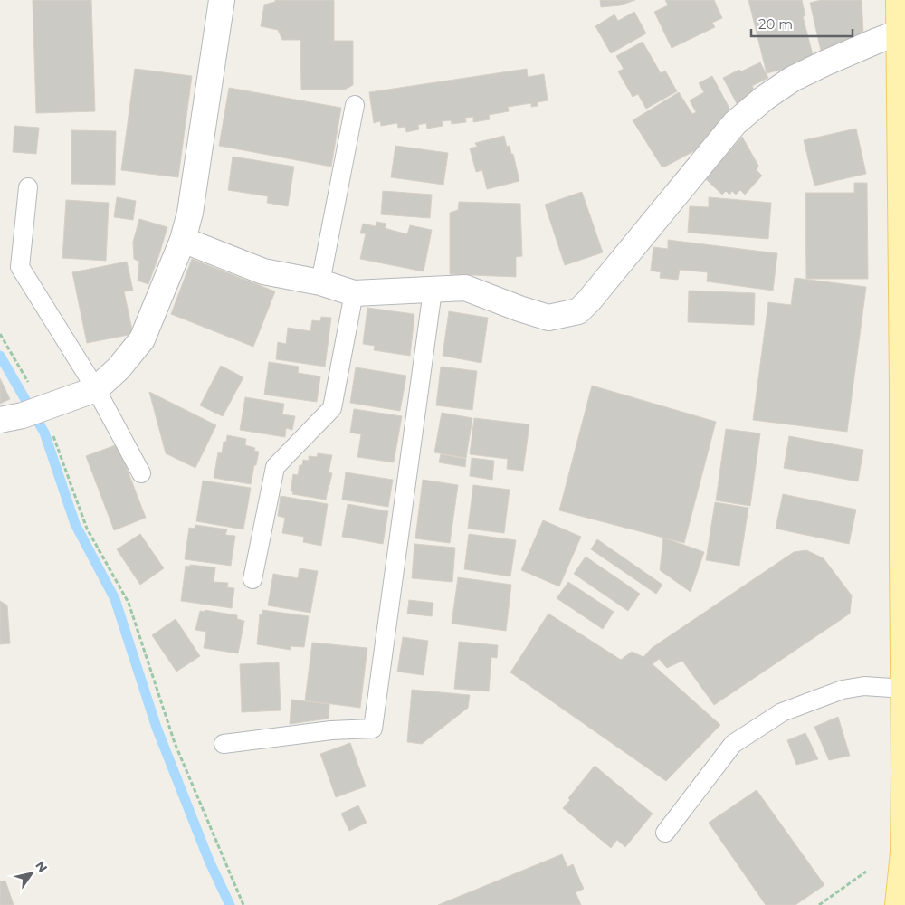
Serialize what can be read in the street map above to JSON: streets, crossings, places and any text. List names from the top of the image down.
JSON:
{
  "scale_bar": "20 m",
  "north": "top right"
}
